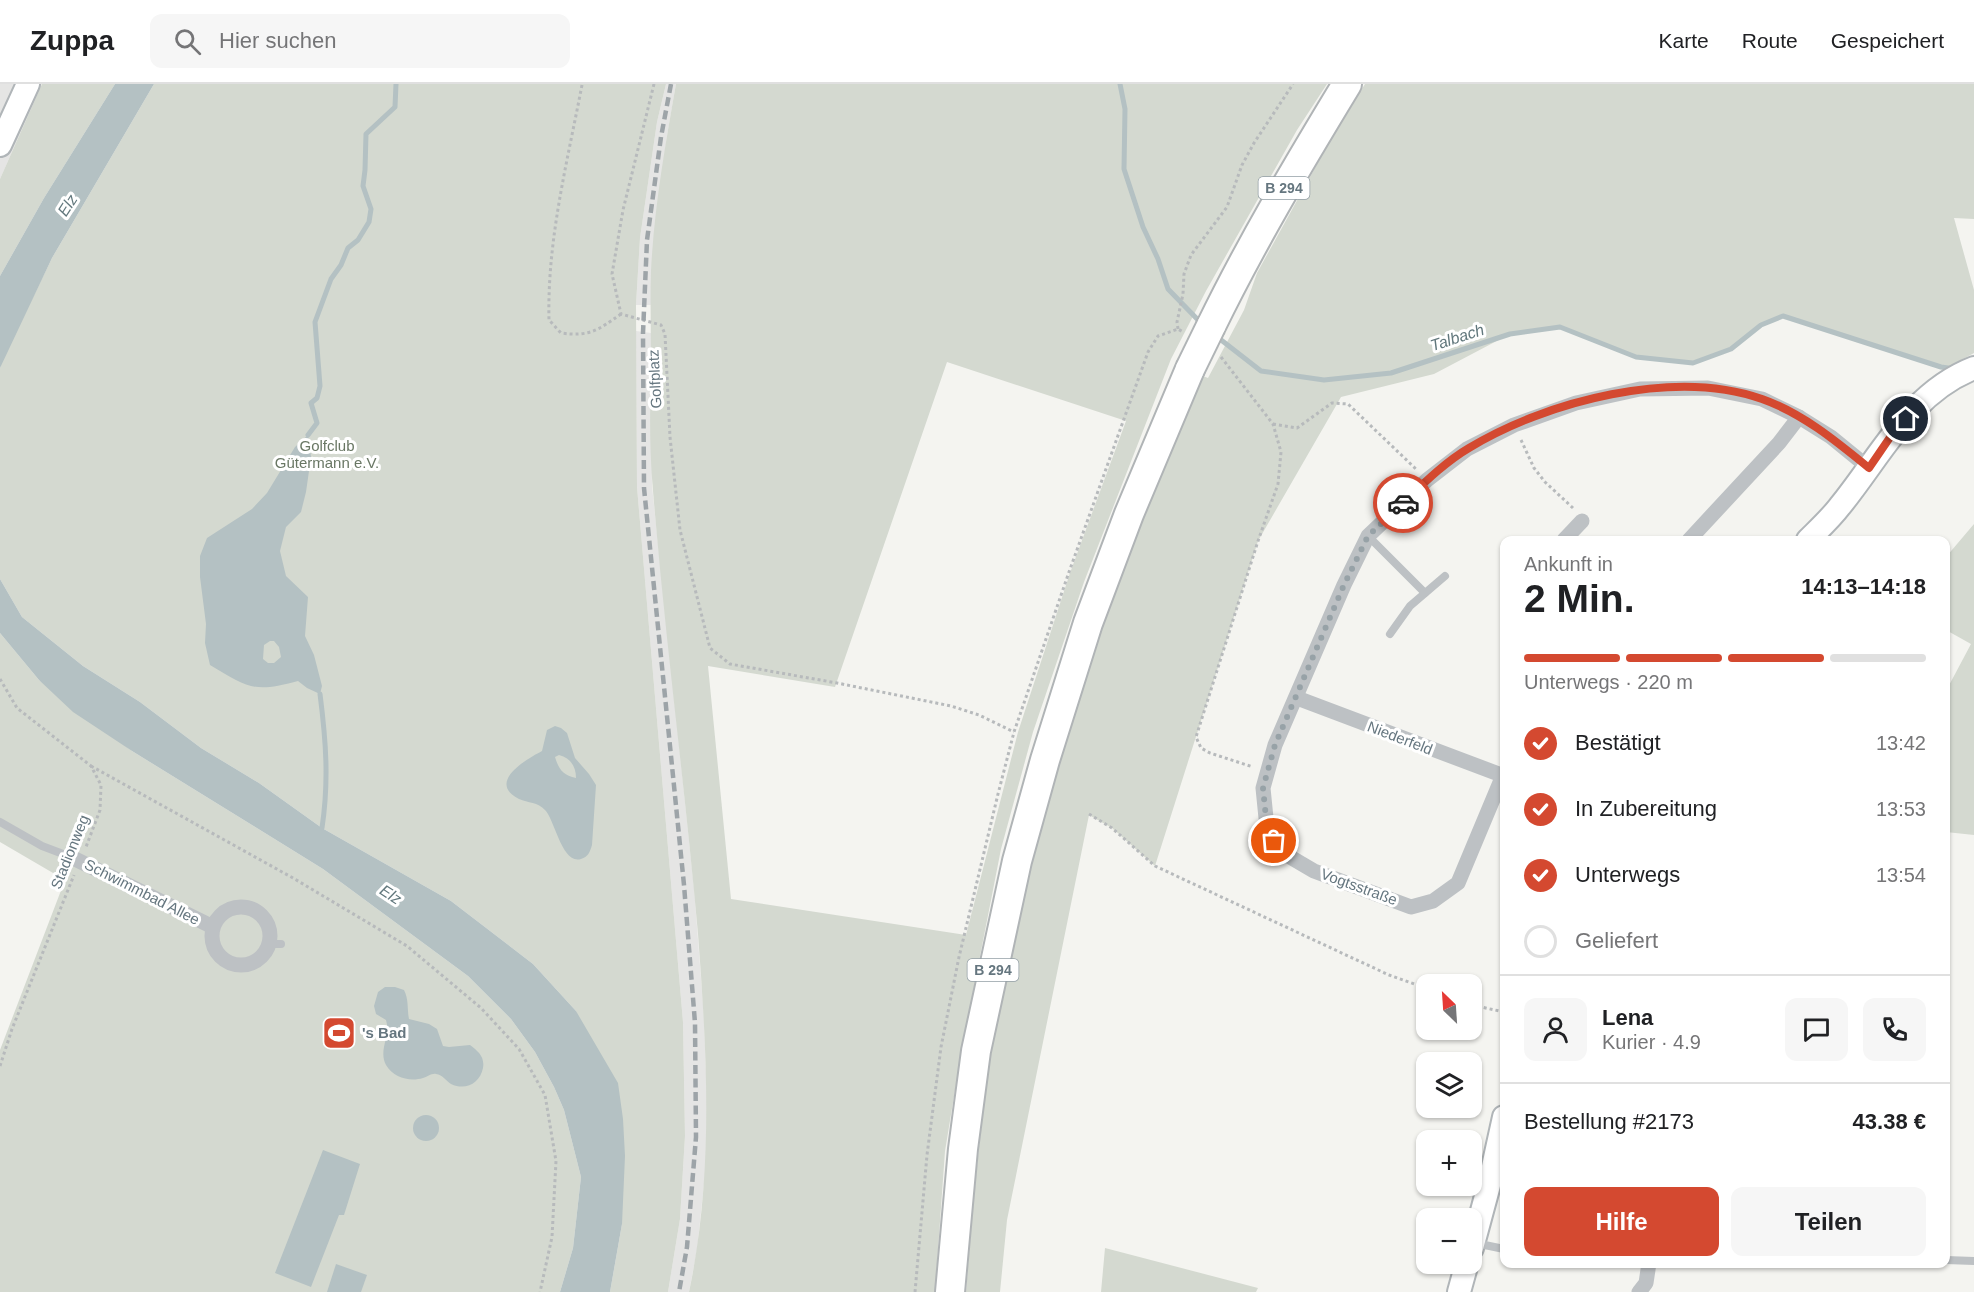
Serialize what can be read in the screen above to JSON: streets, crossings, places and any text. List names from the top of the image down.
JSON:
{
  "streets": {
    "highway": ["B 294"],
    "street": ["Niederfeld", "Vogtsstraße", "Schwimmbad Allee"],
    "path": ["Golfplatz", "Stadionweg"]
  },
  "crossings": [
    ["Niederfeld", "Vogtsstraße"],
    ["Stadionweg", "Schwimmbad Allee"]
  ],
  "water": ["Elz", "Talbach"],
  "parks": ["Golfclub Gütermann e.V."],
  "places": {
    "sports": ["'s Bad"]
  },
  "north": "top left",
  "page": {
    "header": "Zuppa",
    "search": "Hier suchen",
    "nav": ["Karte", "Route", "Gespeichert"],
    "heading": ["2 Min.", "Ankunft in", "14:13–14:18"],
    "panel": [
      "Lena",
      "Kurier · 4.9",
      "Bestellung #2173",
      "43.38 €"
    ],
    "bar": "Unterwegs · 220 m",
    "list": [
      ["Bestätigt", "13:42"],
      ["In Zubereitung", "13:53"],
      ["Unterwegs", "13:54"],
      "Geliefert"
    ],
    "map_buttons": ["+", "−"],
    "buttons": ["Hilfe", "Teilen"]
  }
}
